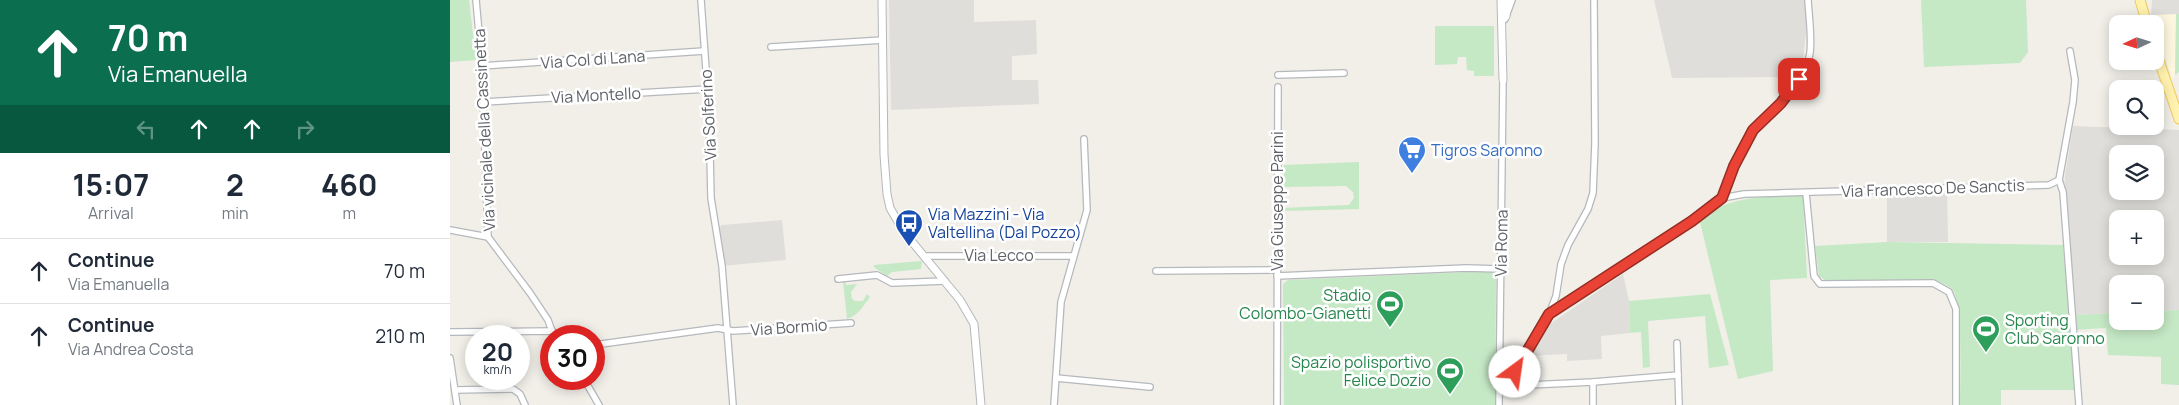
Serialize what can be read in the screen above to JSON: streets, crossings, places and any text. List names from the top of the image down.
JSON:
{
  "streets": {
    "street": [
      "Via Col di Lana",
      "Via Montello",
      "Via Solferino",
      "Via vicinale della Cassinetta",
      "Via Francesco De Sanctis",
      "Via Giuseppe Parini",
      "Via Roma",
      "Via Lecco",
      "Via Bormio"
    ]
  },
  "crossings": [
    ["Via Col di Lana", "Via Solferino"],
    ["Via Col di Lana", "Via vicinale della Cassinetta"],
    ["Via Montello", "Via Solferino"],
    ["Via Montello", "Via vicinale della Cassinetta"],
    ["Via Solferino", "Via Bormio"]
  ],
  "places": {
    "supermarket": ["Tigros Saronno"],
    "bus stop": ["Via Mazzini - Via Valtellina (Dal Pozzo)"],
    "sports": ["Stadio Colombo-Gianetti", "Sporting Club Saronno", "Spazio polisportivo Felice Dozio"]
  },
  "north": "left",
  "page": {
    "turn": ["70 m", "Via Emanuella"],
    "map_buttons": ["+", "−"],
    "eta": [
      "15:07",
      "Arrival",
      "2",
      "min",
      "460",
      "m"
    ],
    "list": [
      {
        "name": "Continue",
        "note": "Via Emanuella",
        "value": "70 m"
      },
      {
        "name": "Continue",
        "note": "Via Andrea Costa",
        "value": "210 m"
      }
    ],
    "speed": "20 km/h",
    "limit": "30"
  }
}
